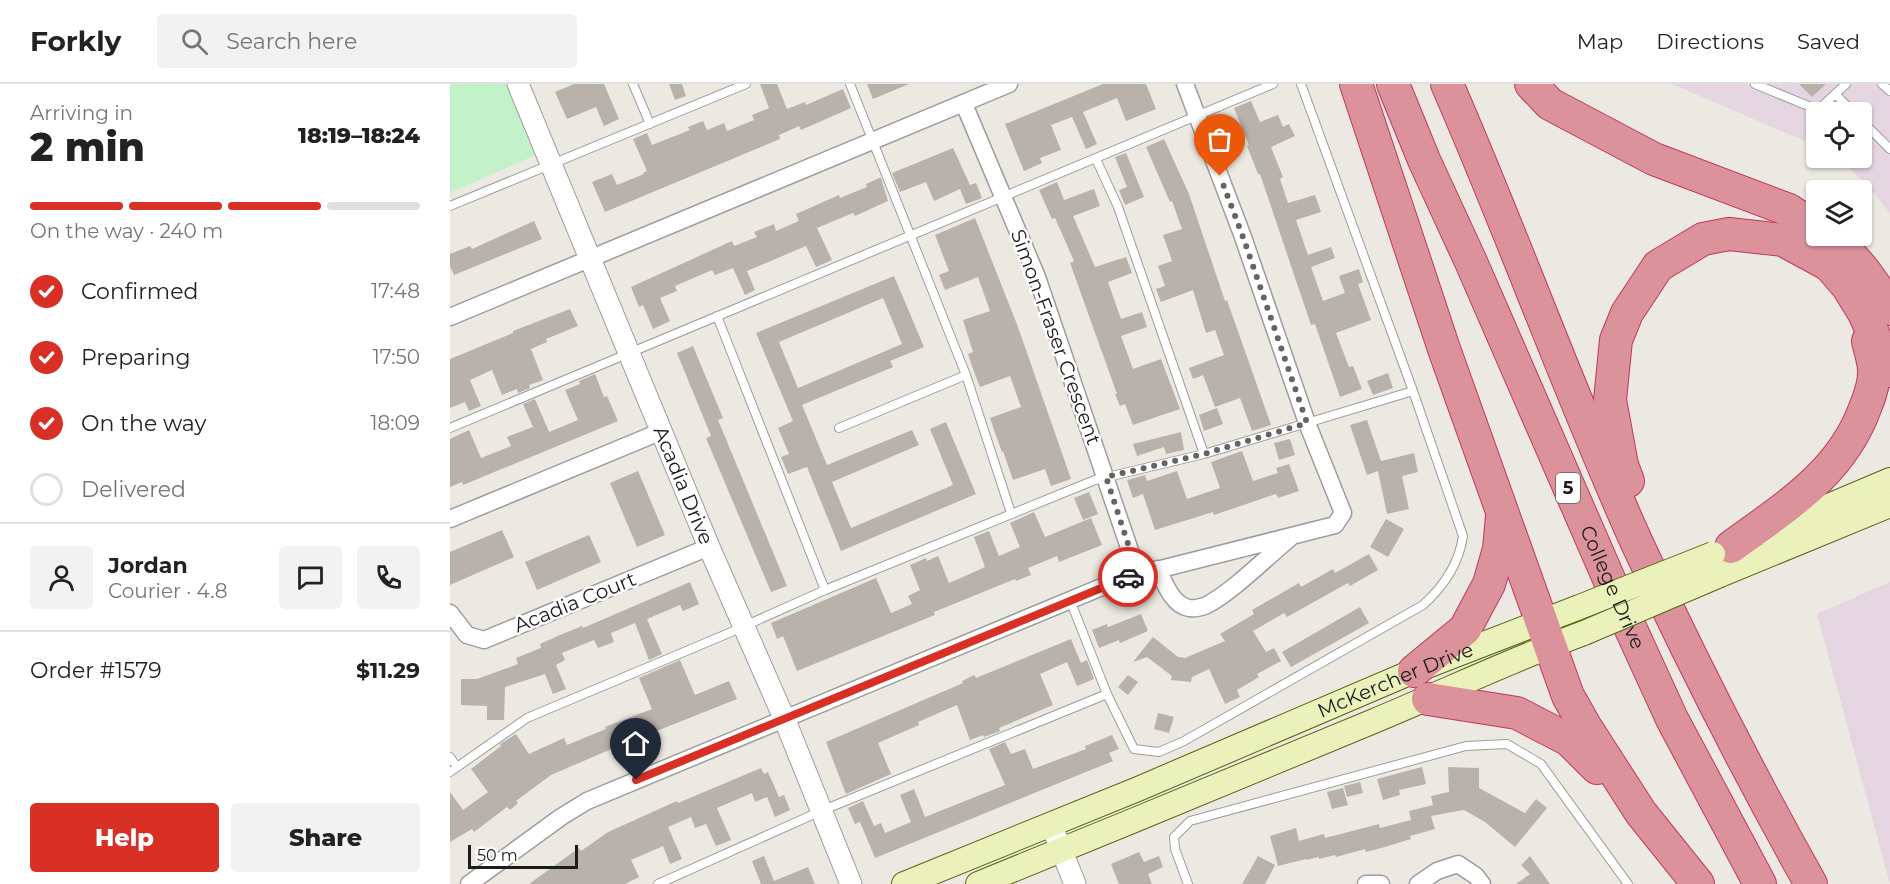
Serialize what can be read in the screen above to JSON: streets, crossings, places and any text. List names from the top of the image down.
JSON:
{
  "streets": {
    "highway": ["5", "College Drive"],
    "main road": ["McKercher Drive"],
    "street": ["Simon-Fraser Crescent", "Acadia Drive", "Acadia Court"]
  },
  "crossings": [
    ["Acadia Drive", "Acadia Court"]
  ],
  "scale_bar": "50 m",
  "page": {
    "header": "Forkly",
    "search": "Search here",
    "nav": ["Map", "Directions", "Saved"],
    "heading": ["2 min", "Arriving in", "18:19–18:24"],
    "panel": [
      "Jordan",
      "Courier · 4.8",
      "Order #1579",
      "$11.29"
    ],
    "bar": "On the way · 240 m",
    "list": [
      ["Confirmed", "17:48"],
      ["Preparing", "17:50"],
      ["On the way", "18:09"],
      "Delivered"
    ],
    "buttons": ["Help", "Share"],
    "scale": "50 m"
  }
}
